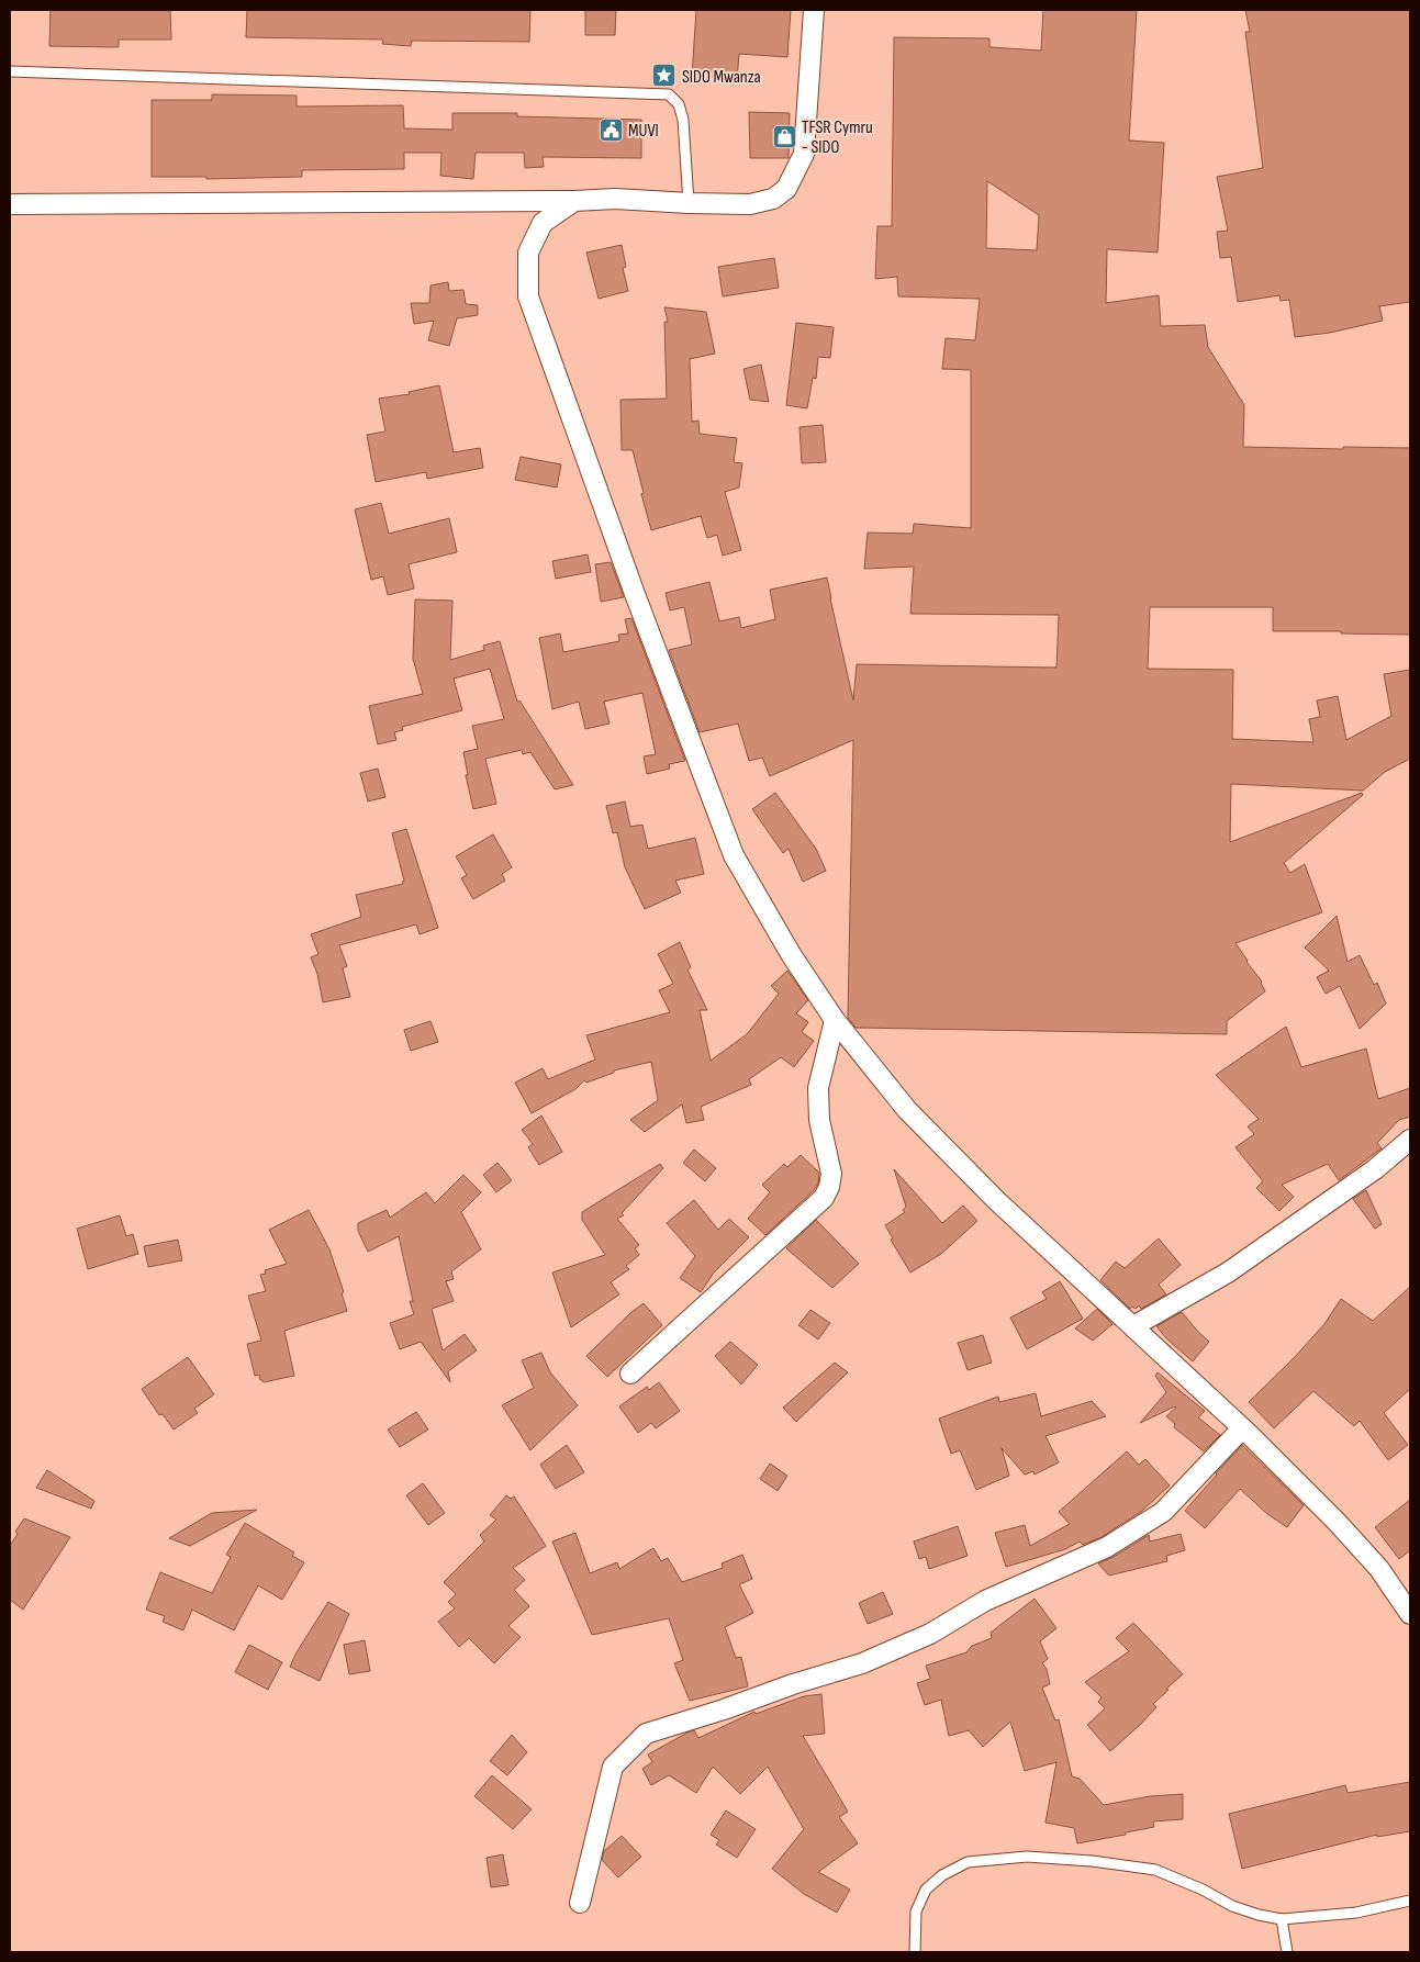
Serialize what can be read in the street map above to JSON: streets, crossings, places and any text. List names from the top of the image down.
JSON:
{
  "places": {
    "place": ["SIDO Mwanza"],
    "public building": ["MUVI"],
    "shop": ["TFSR Cymru - SIDO"]
  }
}
